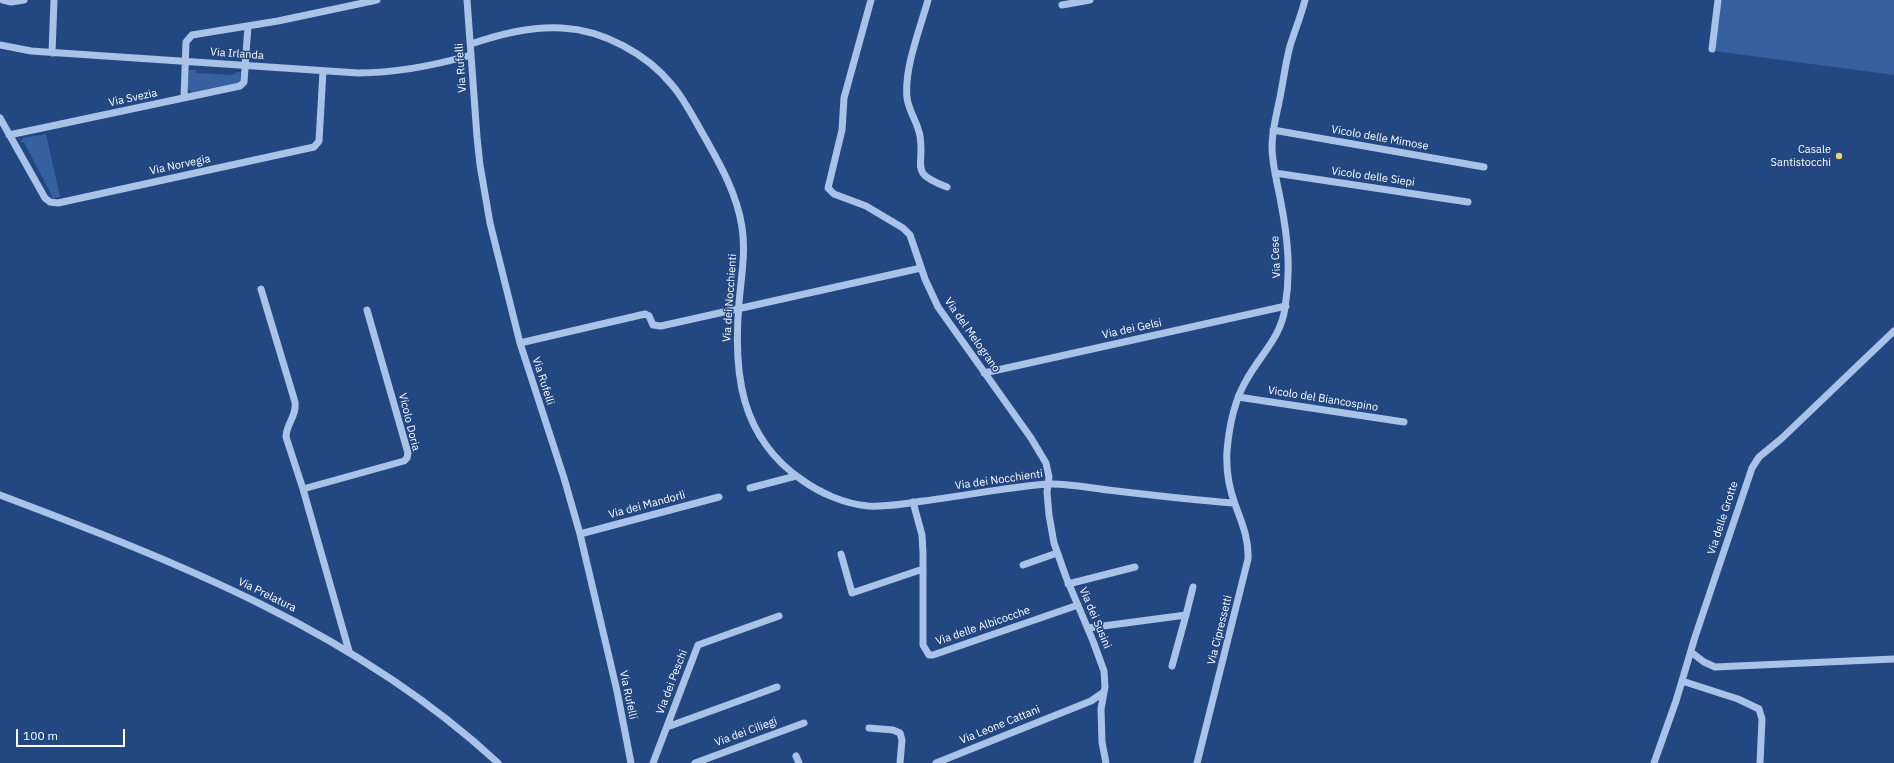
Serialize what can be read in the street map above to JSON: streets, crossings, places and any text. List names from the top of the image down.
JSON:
{
  "streets": {
    "street": [
      "Via Irlanda",
      "Via Rufelli",
      "Via Svezia",
      "Vicolo delle Mimose",
      "Via Norvegia",
      "Vicolo delle Siepi",
      "Via Cese",
      "Via dei Nocchienti",
      "Via dei Gelsi",
      "Via del Melograno",
      "Vicolo del Biancospino",
      "Vicolo Doria",
      "Via dei Mandorli",
      "Via delle Grotte",
      "Via Prelatura",
      "Via dei Susini",
      "Via delle Albicocche",
      "Via Cipressetti",
      "Via dei Peschi",
      "Via Leone Cattani",
      "Via dei Ciliegi"
    ]
  },
  "crossings": [
    ["Via Irlanda", "Via Rufelli"],
    ["Via Irlanda", "Via Svezia"],
    ["Via Irlanda", "Via Norvegia"],
    ["Via Rufelli", "Via dei Nocchienti"],
    ["Via Rufelli", "Via dei Mandorli"],
    ["Via Svezia", "Via Norvegia"],
    ["Vicolo delle Mimose", "Via Cese"],
    ["Vicolo delle Siepi", "Via Cese"],
    ["Via Cese", "Via dei Nocchienti"],
    ["Via Cese", "Via dei Gelsi"],
    ["Via Cese", "Vicolo del Biancospino"],
    ["Via Cese", "Via Cipressetti"],
    ["Via dei Nocchienti", "Via del Melograno"],
    ["Via dei Nocchienti", "Via dei Susini"],
    ["Via dei Nocchienti", "Via delle Albicocche"],
    ["Via dei Nocchienti", "Via Cipressetti"],
    ["Via dei Gelsi", "Via del Melograno"],
    ["Via del Melograno", "Via dei Susini"],
    ["Via dei Susini", "Via delle Albicocche"],
    ["Via dei Susini", "Via Leone Cattani"]
  ],
  "places": ["Casale Santistocchi"],
  "scale_bar": "100 m"
}
